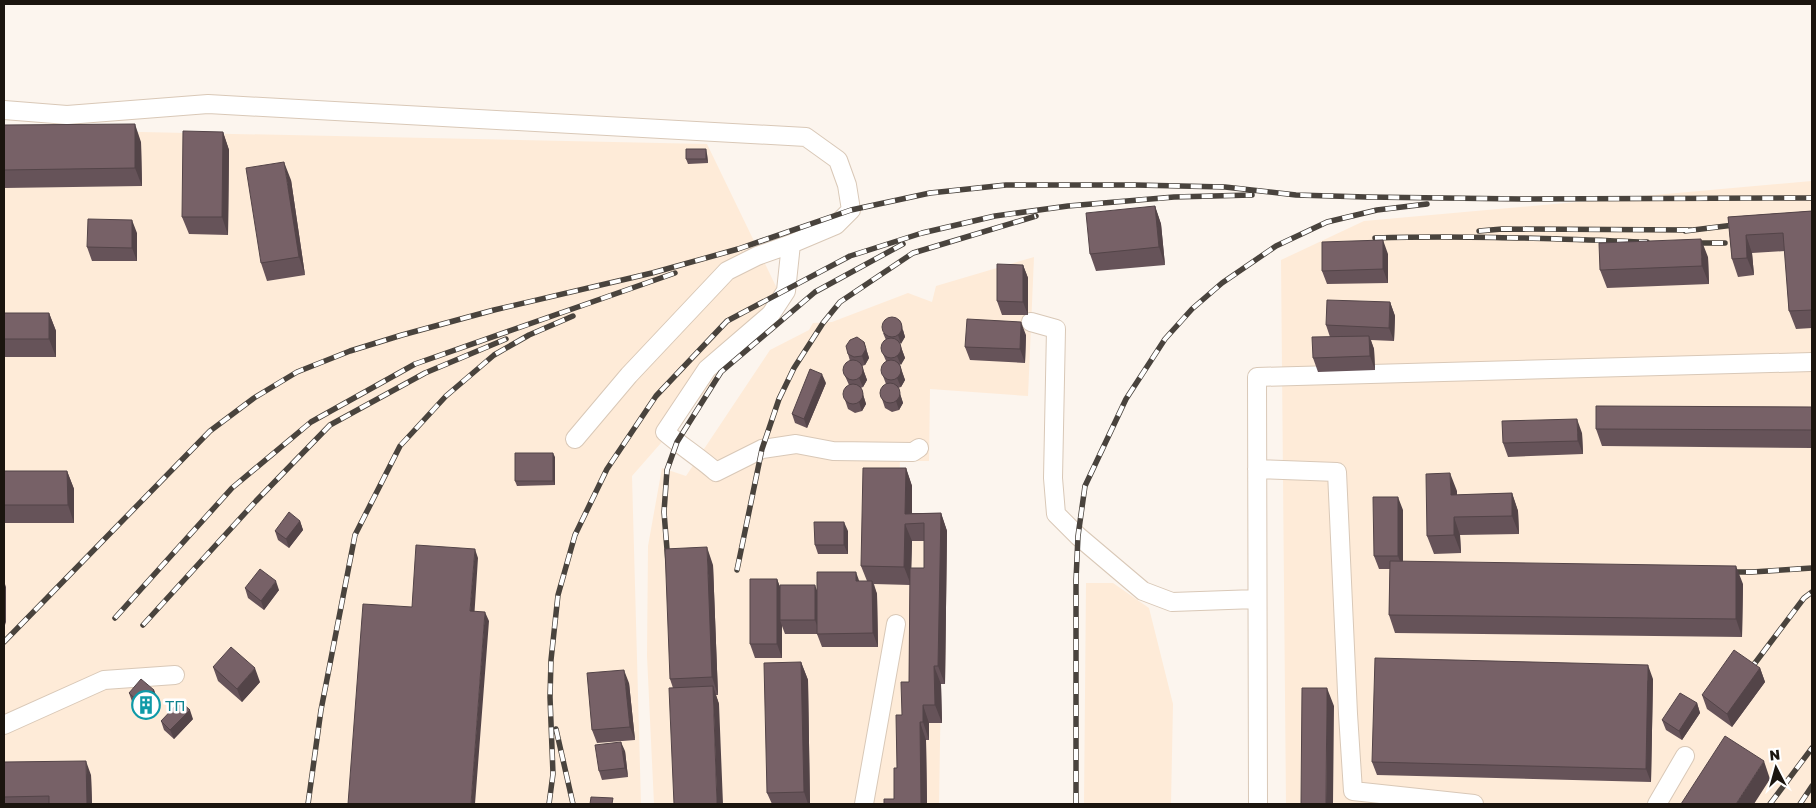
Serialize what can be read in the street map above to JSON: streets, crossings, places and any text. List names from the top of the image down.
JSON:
{
  "places": {
    "building": ["ТП"]
  },
  "north": "top"
}
